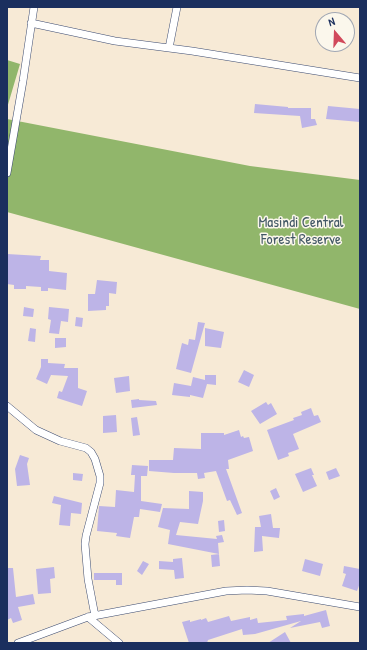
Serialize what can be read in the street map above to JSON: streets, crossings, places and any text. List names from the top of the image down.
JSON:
{
  "parks": ["Masindi Central Forest Reserve"],
  "north": "top"
}
